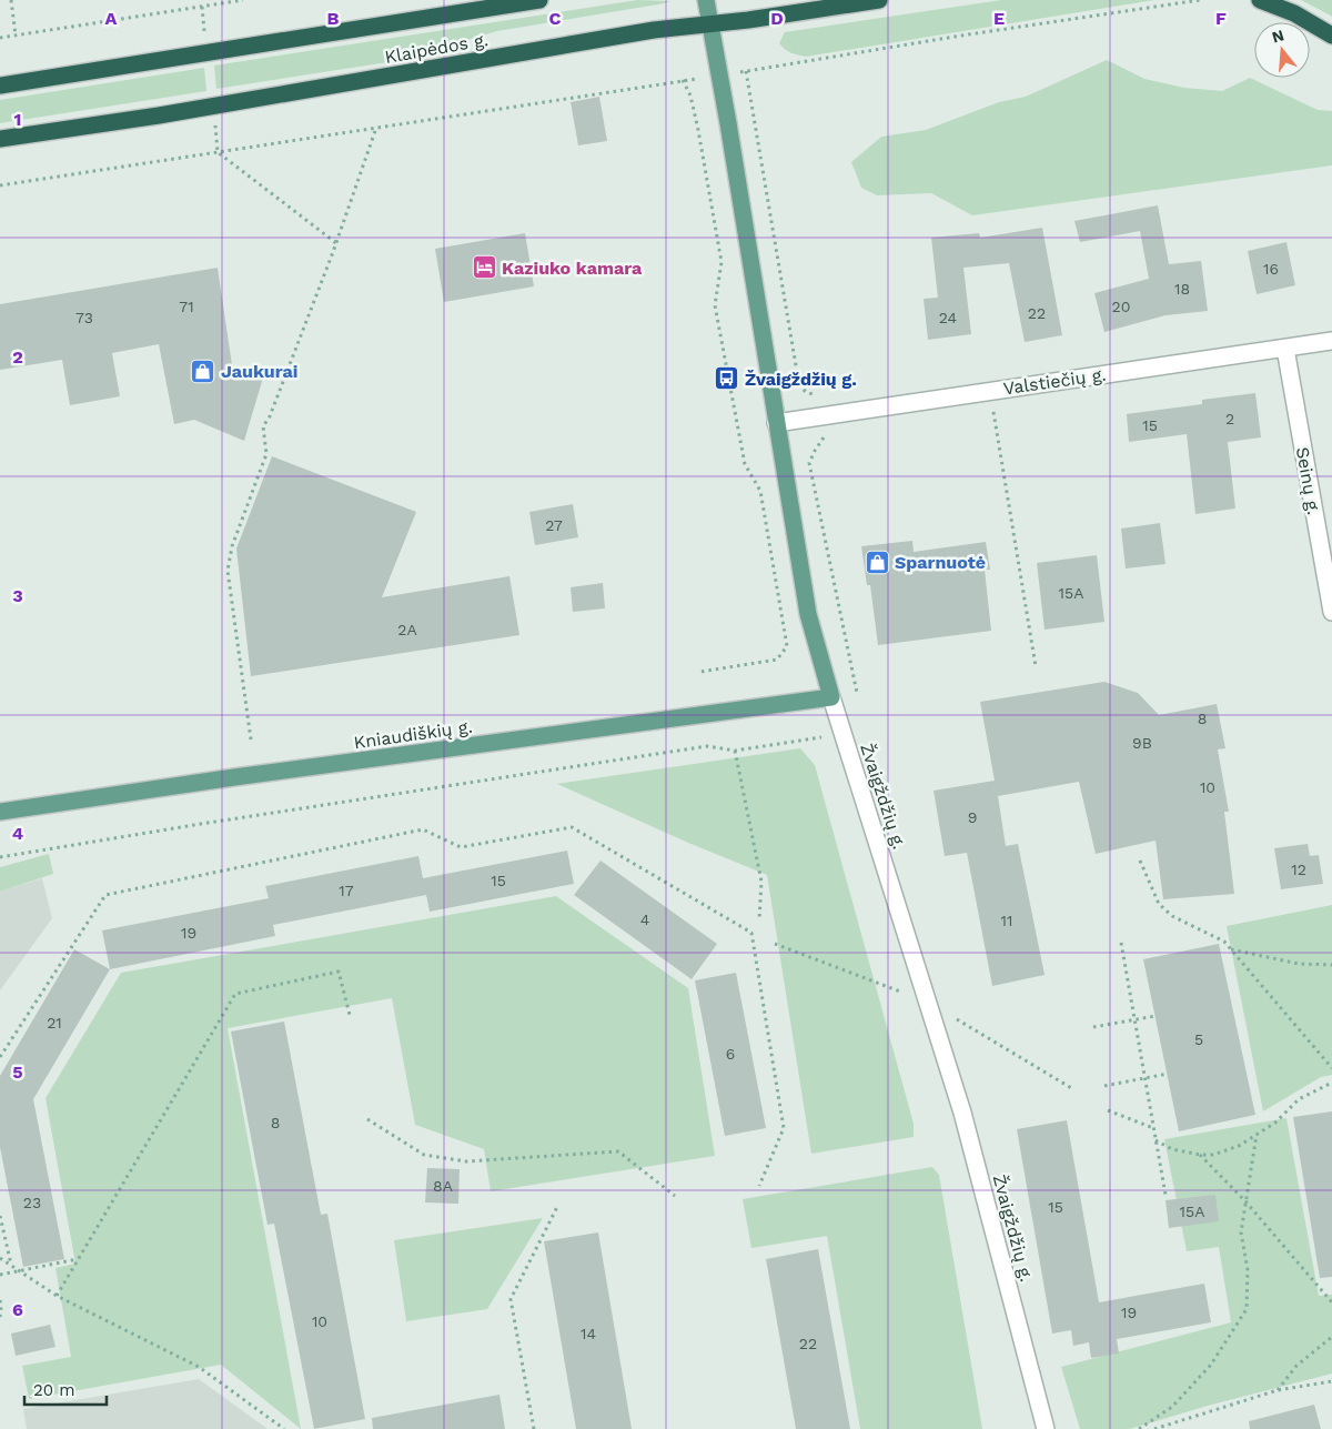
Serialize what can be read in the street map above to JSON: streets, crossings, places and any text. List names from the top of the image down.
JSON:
{
  "streets": {
    "highway": ["Klaipėdos g."],
    "main road": ["Kniaudiškių g.", "Žvaigždžių g."],
    "street": ["Valstiečių g.", "Seinų g."]
  },
  "crossings": [
    ["Klaipėdos g.", "Žvaigždžių g."],
    ["Valstiečių g.", "Seinų g."],
    ["Valstiečių g.", "Žvaigždžių g."],
    ["Kniaudiškių g.", "Žvaigždžių g."]
  ],
  "places": {
    "hotel": ["Kaziuko kamara"],
    "shop": ["Jaukurai", "Sparnuotė"],
    "bus stop": ["Žvaigždžių g."]
  },
  "house_numbers": [
    "16",
    "18",
    "71",
    "20",
    "22",
    "73",
    "24",
    "2",
    "15",
    "27",
    "15A",
    "2A",
    "8",
    "9B",
    "10",
    "9",
    "12",
    "15",
    "17",
    "4",
    "11",
    "19",
    "21",
    "5",
    "6",
    "8",
    "8A",
    "23",
    "15",
    "15A",
    "19",
    "10",
    "14",
    "22"
  ],
  "scale_bar": "20 m",
  "north": "top",
  "grid": {
    "columns": [
      "A",
      "B",
      "C",
      "D",
      "E",
      "F"
    ],
    "rows": [
      "1",
      "2",
      "3",
      "4",
      "5",
      "6"
    ]
  }
}
